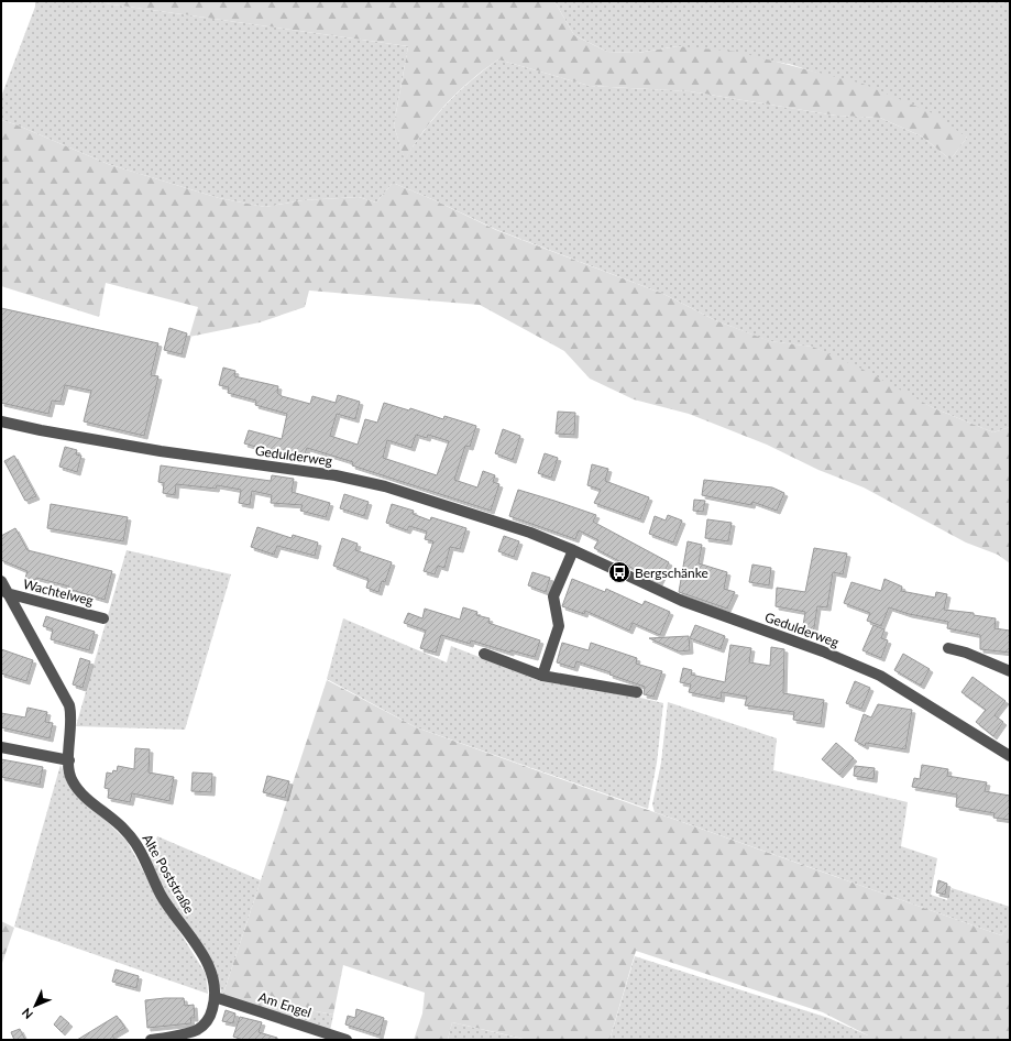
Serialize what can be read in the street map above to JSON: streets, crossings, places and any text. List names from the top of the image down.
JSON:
{
  "streets": {
    "street": [
      "Gedulderweg",
      "Wachtelweg",
      "Alte Poststraße",
      "Am Engel"
    ]
  },
  "crossings": [
    ["Wachtelweg", "Alte Poststraße"],
    ["Alte Poststraße", "Am Engel"]
  ],
  "places": {
    "bus stop": ["Bergschänke"]
  },
  "north": "bottom left"
}
